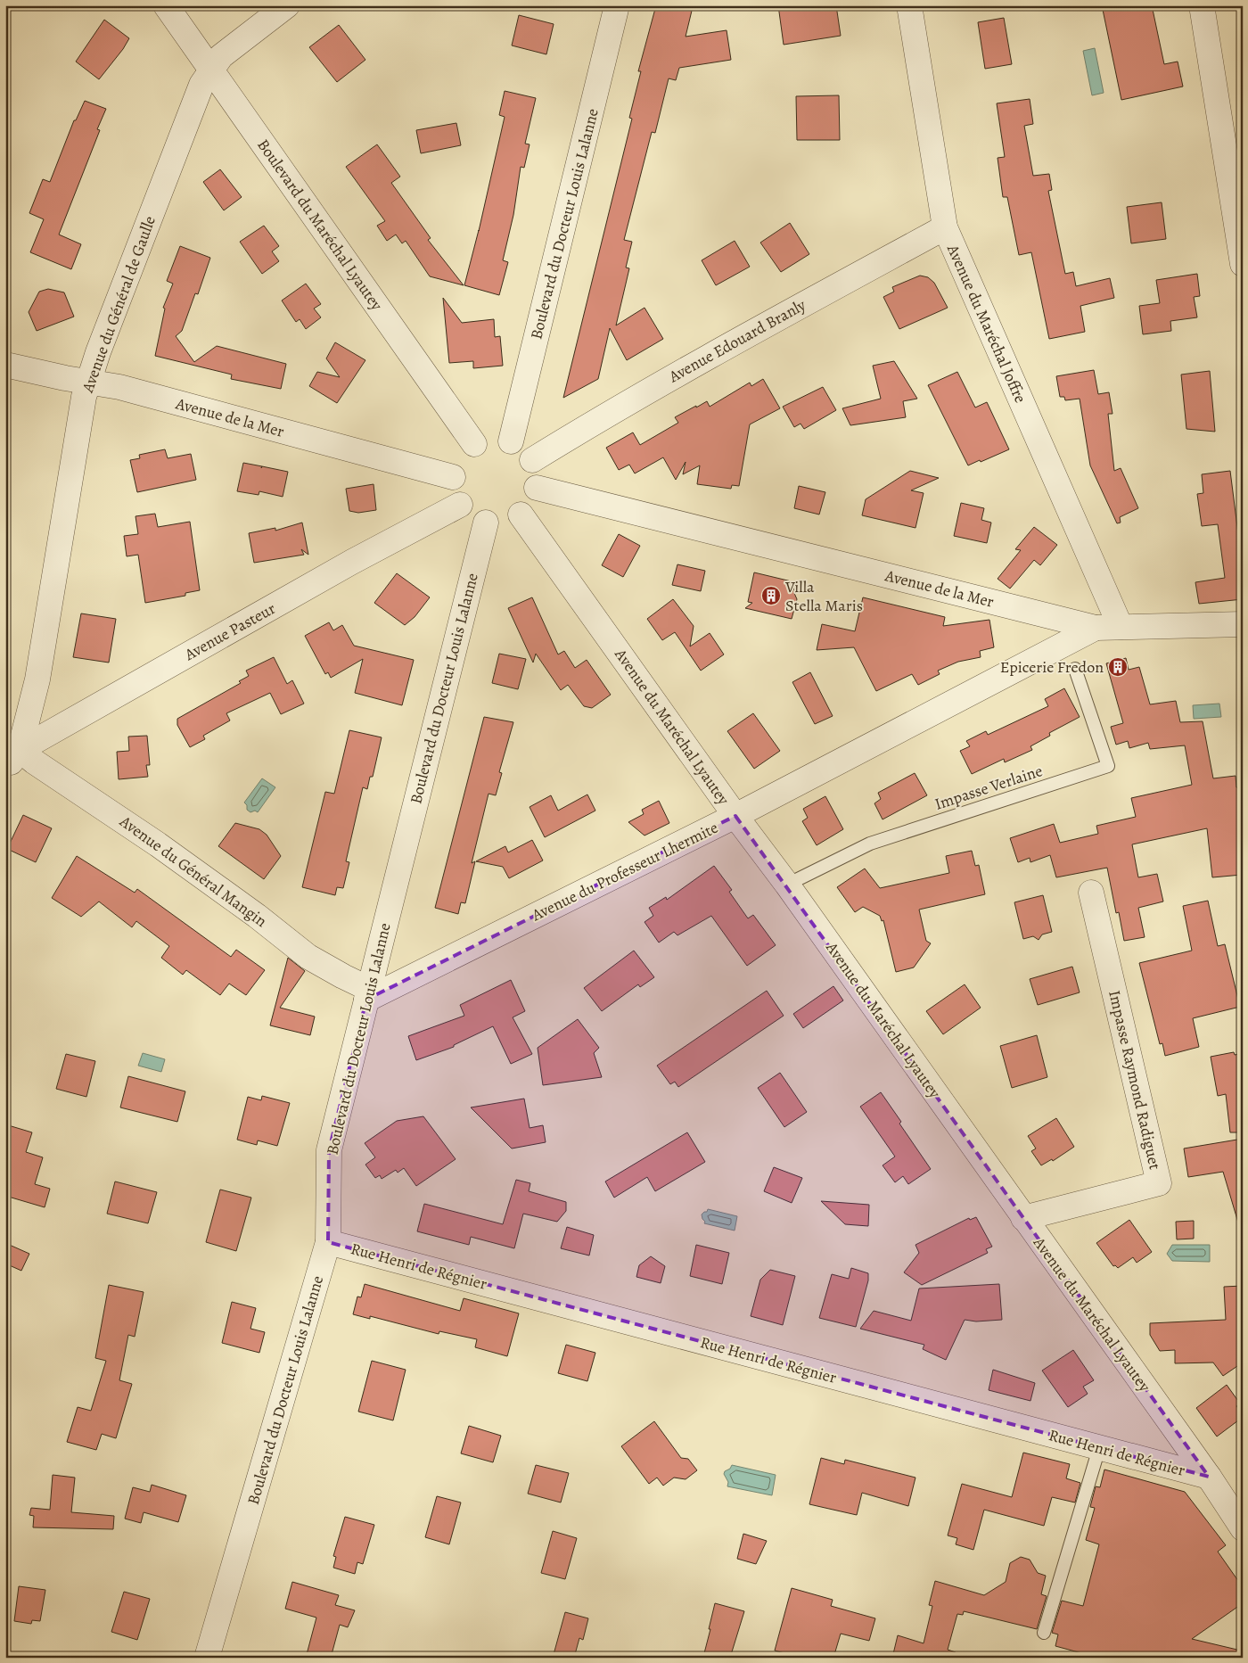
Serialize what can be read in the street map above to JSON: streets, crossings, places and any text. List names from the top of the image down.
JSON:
{
  "streets": {
    "street": [
      "Boulevard du Docteur Louis Lalanne",
      "Boulevard du Maréchal Lyautey",
      "Avenue du Général de Gaulle",
      "Avenue du Maréchal Joffre",
      "Avenue Edouard Branly",
      "Avenue de la Mer",
      "Avenue Pasteur",
      "Avenue du Maréchal Lyautey",
      "Avenue du Général Mangin",
      "Avenue du Professeur Lhermite",
      "Impasse Raymond Radiguet",
      "Rue Henri de Régnier"
    ],
    "lane": ["Impasse Verlaine"]
  },
  "crossings": [
    ["Boulevard du Docteur Louis Lalanne", "Boulevard du Maréchal Lyautey"],
    ["Boulevard du Docteur Louis Lalanne", "Avenue Edouard Branly"],
    ["Boulevard du Docteur Louis Lalanne", "Avenue de la Mer"],
    ["Boulevard du Docteur Louis Lalanne", "Avenue Pasteur"],
    ["Boulevard du Docteur Louis Lalanne", "Avenue du Maréchal Lyautey"],
    ["Boulevard du Docteur Louis Lalanne", "Avenue du Général Mangin"],
    ["Boulevard du Docteur Louis Lalanne", "Avenue du Professeur Lhermite"],
    ["Boulevard du Docteur Louis Lalanne", "Rue Henri de Régnier"],
    ["Boulevard du Maréchal Lyautey", "Avenue du Général de Gaulle"],
    ["Boulevard du Maréchal Lyautey", "Avenue Edouard Branly"],
    ["Boulevard du Maréchal Lyautey", "Avenue de la Mer"],
    ["Boulevard du Maréchal Lyautey", "Avenue Pasteur"],
    ["Boulevard du Maréchal Lyautey", "Avenue du Maréchal Lyautey"],
    ["Avenue du Général de Gaulle", "Avenue de la Mer"],
    ["Avenue du Général de Gaulle", "Avenue Pasteur"],
    ["Avenue du Général de Gaulle", "Avenue du Général Mangin"],
    ["Avenue du Maréchal Joffre", "Avenue Edouard Branly"],
    ["Avenue du Maréchal Joffre", "Avenue de la Mer"],
    ["Avenue Edouard Branly", "Avenue de la Mer"],
    ["Avenue Edouard Branly", "Avenue Pasteur"],
    ["Avenue Edouard Branly", "Avenue du Maréchal Lyautey"],
    ["Avenue de la Mer", "Avenue Pasteur"],
    ["Avenue de la Mer", "Avenue du Maréchal Lyautey"],
    ["Avenue de la Mer", "Avenue du Professeur Lhermite"],
    ["Avenue Pasteur", "Avenue du Maréchal Lyautey"],
    ["Avenue Pasteur", "Avenue du Général Mangin"],
    ["Avenue du Maréchal Lyautey", "Impasse Verlaine"],
    ["Avenue du Maréchal Lyautey", "Avenue du Professeur Lhermite"],
    ["Avenue du Maréchal Lyautey", "Impasse Raymond Radiguet"],
    ["Avenue du Maréchal Lyautey", "Rue Henri de Régnier"],
    ["Avenue du Général Mangin", "Avenue du Professeur Lhermite"]
  ],
  "places": {
    "building": ["Villa Stella Maris", "Epicerie Fredon"]
  }
}
